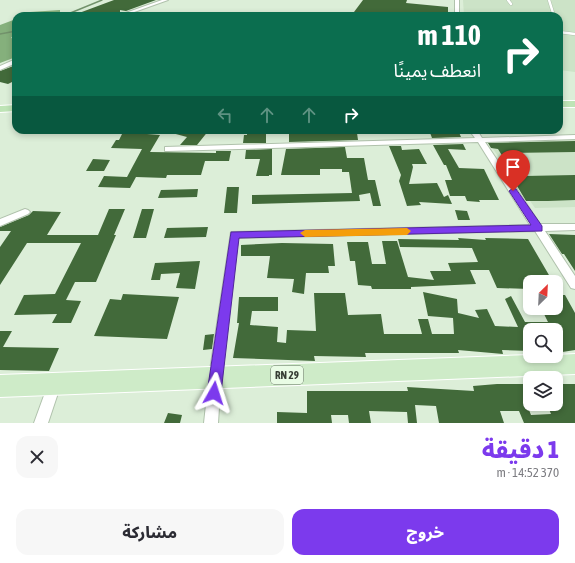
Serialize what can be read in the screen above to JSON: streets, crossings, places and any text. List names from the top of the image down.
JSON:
{
  "streets": {
    "main road": ["RN 29"]
  },
  "north": "top right",
  "page": {
    "turn": ["110 m", "انعطف يمينًا"],
    "heading": ["1 دقيقة", "370 m · 14:52"],
    "buttons": ["خروج", "مشاركة"]
  }
}
